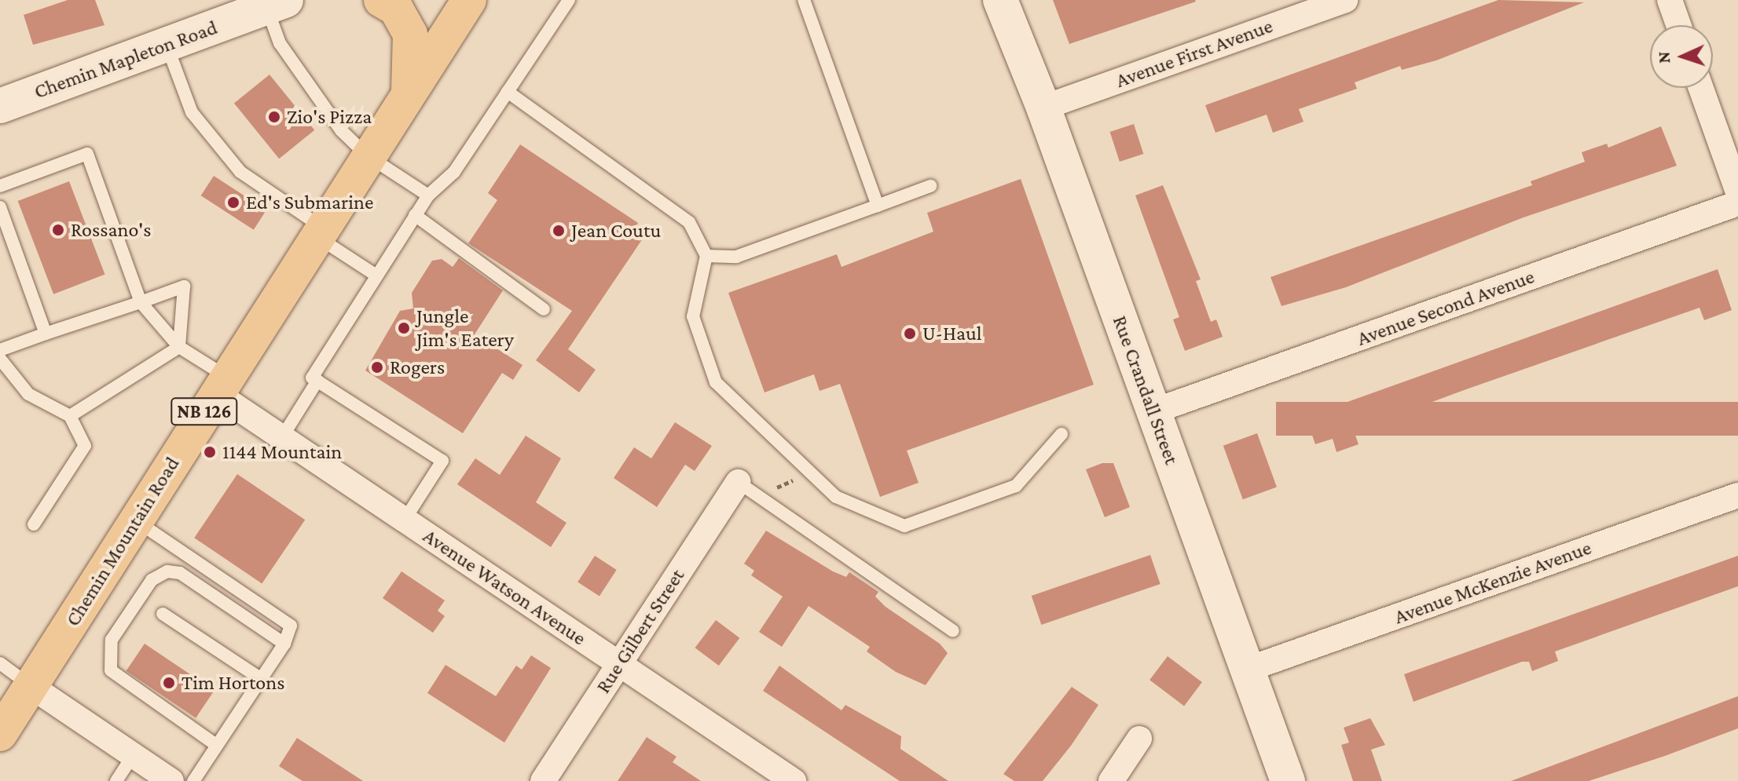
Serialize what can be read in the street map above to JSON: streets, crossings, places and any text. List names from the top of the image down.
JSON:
{
  "streets": {
    "main road": ["NB 126", "Chemin Mountain Road"],
    "street": [
      "Avenue First Avenue",
      "Chemin Mapleton Road",
      "Avenue Second Avenue",
      "Rue Crandall Street",
      "Avenue McKenzie Avenue",
      "Avenue Watson Avenue",
      "Rue Gilbert Street"
    ]
  },
  "crossings": [
    ["Avenue First Avenue", "Rue Crandall Street"],
    ["Avenue Second Avenue", "Rue Crandall Street"],
    ["Rue Crandall Street", "Avenue McKenzie Avenue"],
    ["Chemin Mountain Road", "Avenue Watson Avenue"],
    ["Avenue Watson Avenue", "Rue Gilbert Street"]
  ],
  "places": [
    "Zio's Pizza",
    "Ed's Submarine",
    "Rossano's",
    "Jean Coutu",
    "Jungle Jim's Eatery",
    "U-Haul",
    "Rogers",
    "1144 Mountain",
    "Tim Hortons"
  ],
  "north": "left"
}
